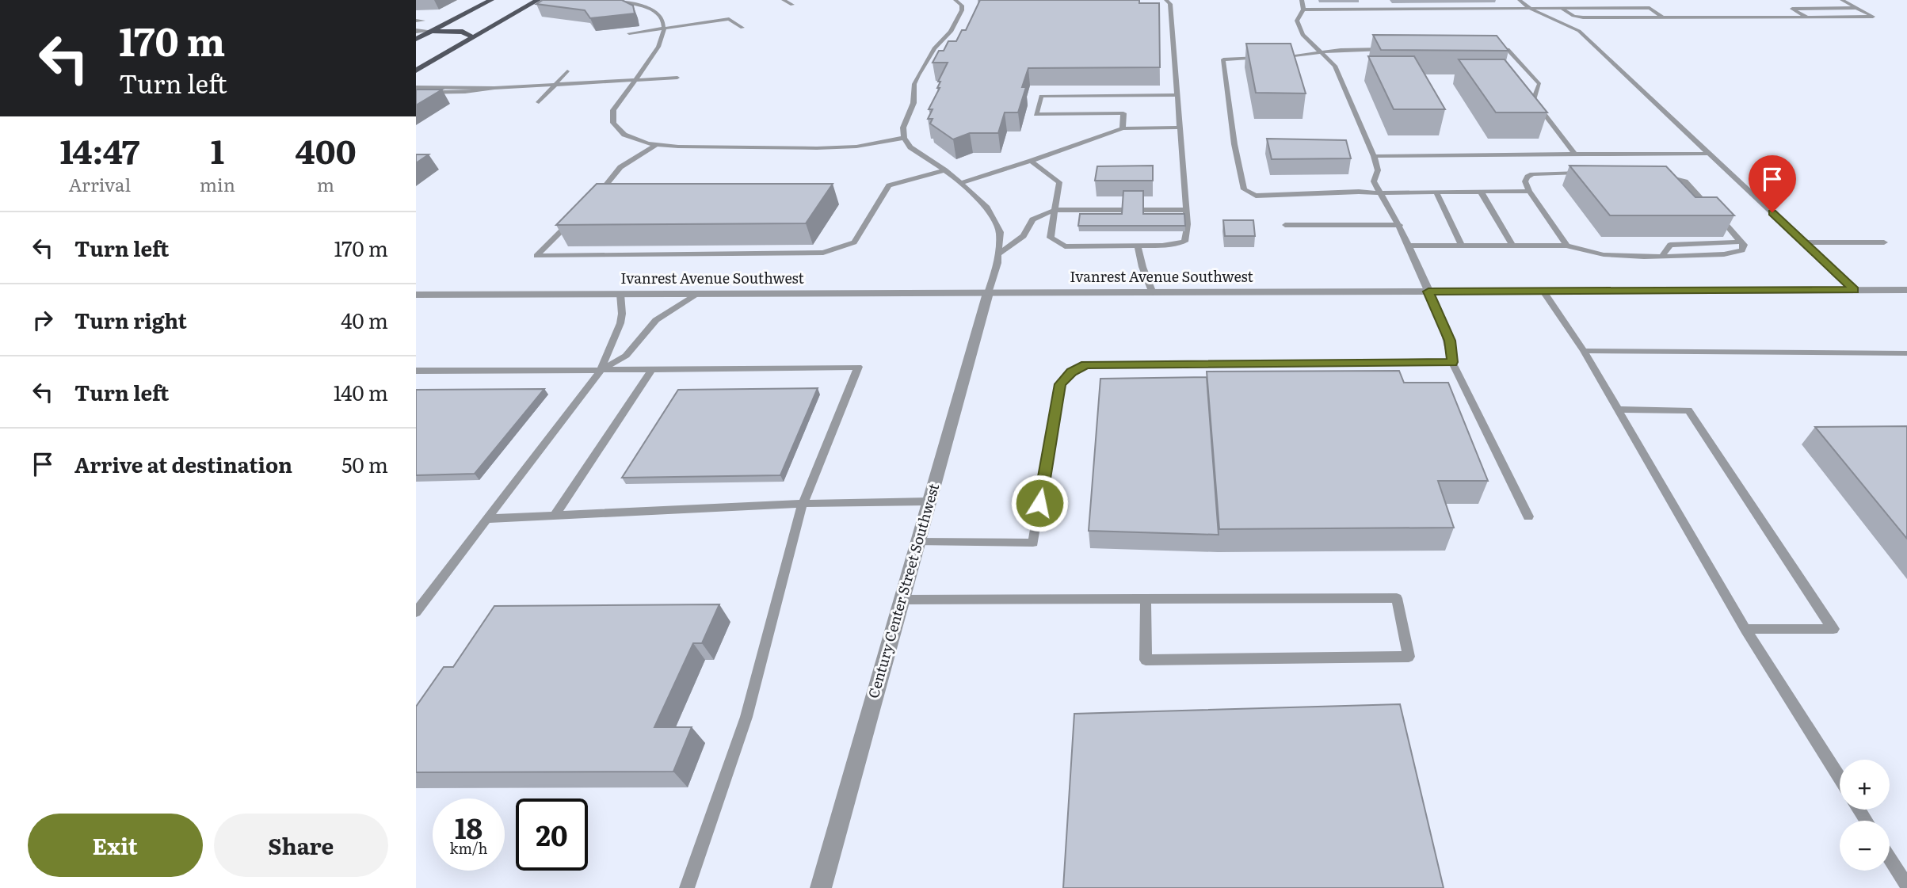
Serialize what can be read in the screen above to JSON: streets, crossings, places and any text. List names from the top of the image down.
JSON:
{
  "streets": {
    "street": ["Ivanrest Avenue Southwest", "Century Center Street Southwest"]
  },
  "crossings": [
    ["Ivanrest Avenue Southwest", "Century Center Street Southwest"]
  ],
  "page": {
    "turn": ["170 m", "Turn left"],
    "eta": [
      "14:47",
      "Arrival",
      "1",
      "min",
      "400",
      "m"
    ],
    "list": [
      {
        "name": "Turn left",
        "value": "170 m"
      },
      {
        "name": "Turn right",
        "value": "40 m"
      },
      {
        "name": "Turn left",
        "value": "140 m"
      },
      {
        "name": "Arrive at destination",
        "value": "50 m"
      }
    ],
    "map_buttons": ["+", "−"],
    "speed": "18 km/h",
    "limit": "20",
    "buttons": ["Exit", "Share"]
  }
}
